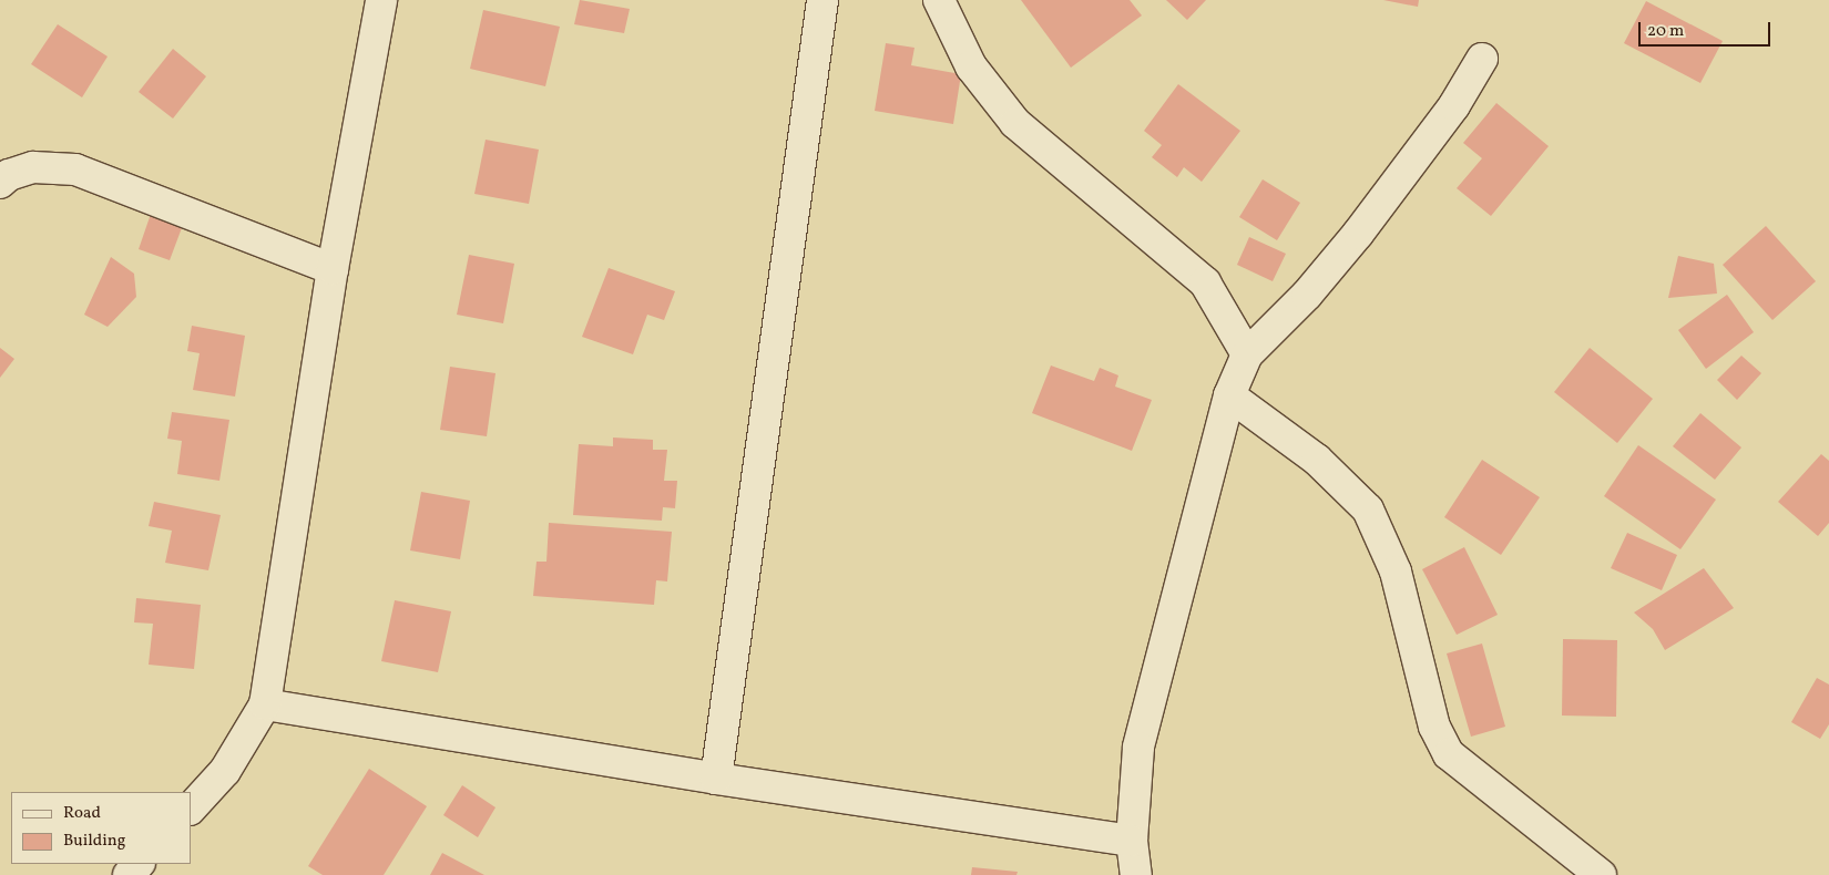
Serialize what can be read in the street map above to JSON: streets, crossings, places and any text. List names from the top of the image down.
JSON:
{
  "legend": ["Road", "Building"],
  "scale_bar": "20 m"
}
